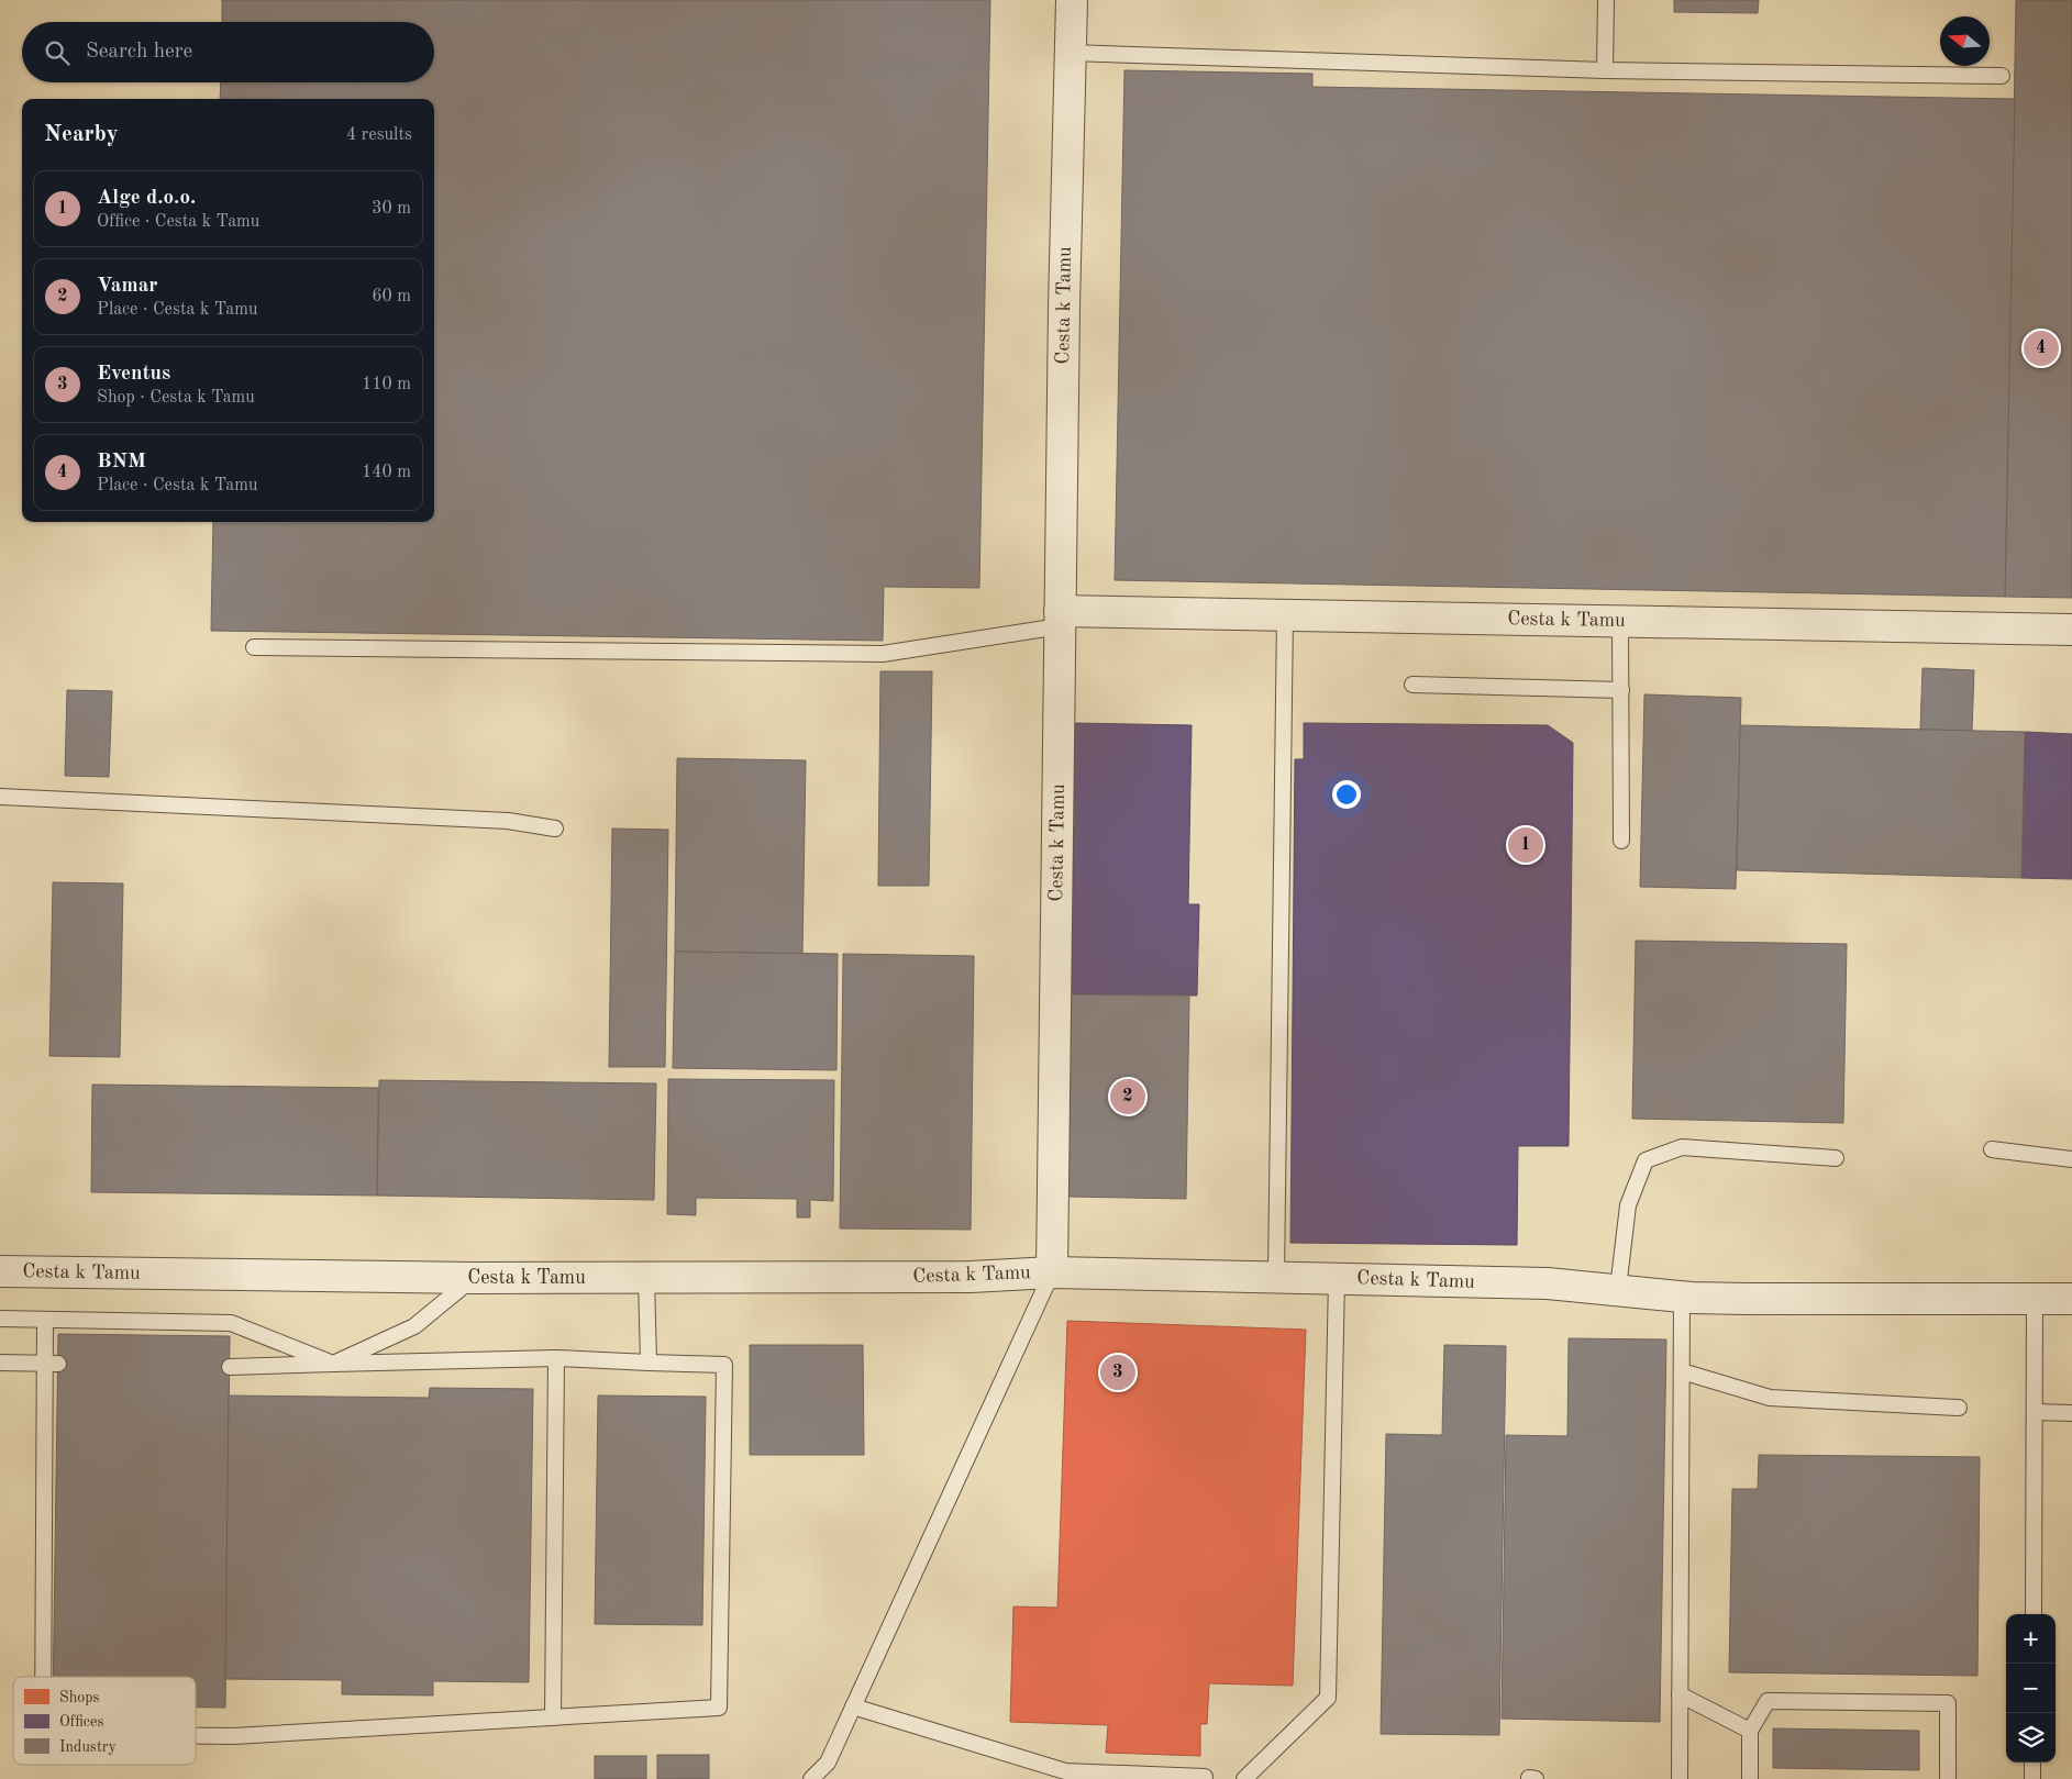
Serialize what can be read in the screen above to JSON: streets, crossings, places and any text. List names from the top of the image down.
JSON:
{
  "streets": {
    "street": ["Cesta k Tamu"]
  },
  "legend": ["Shops", "Offices", "Industry"],
  "north": "left",
  "page": {
    "search": "Search here",
    "heading": ["Nearby", "4 results"],
    "list": [
      {
        "mark": "1",
        "name": "Alge d.o.o.",
        "note": "Office · Cesta k Tamu",
        "value": "30 m"
      },
      {
        "mark": "2",
        "name": "Vamar",
        "note": "Place · Cesta k Tamu",
        "value": "60 m"
      },
      {
        "mark": "3",
        "name": "Eventus",
        "note": "Shop · Cesta k Tamu",
        "value": "110 m"
      },
      {
        "mark": "4",
        "name": "BNM",
        "note": "Place · Cesta k Tamu",
        "value": "140 m"
      }
    ],
    "pins": [
      "4",
      "1",
      "2",
      "3"
    ],
    "map_buttons": ["+", "−"]
  }
}
